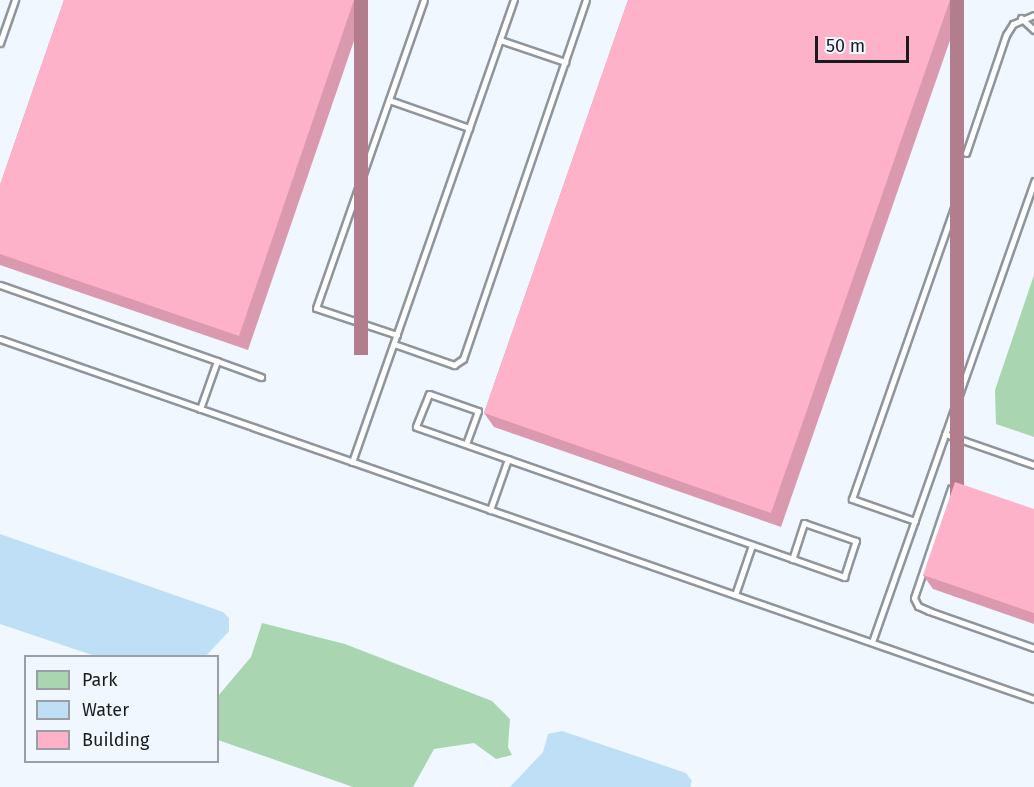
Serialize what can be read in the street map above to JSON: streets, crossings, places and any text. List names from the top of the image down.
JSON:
{
  "legend": ["Park", "Water", "Building"],
  "scale_bar": "50 m"
}
